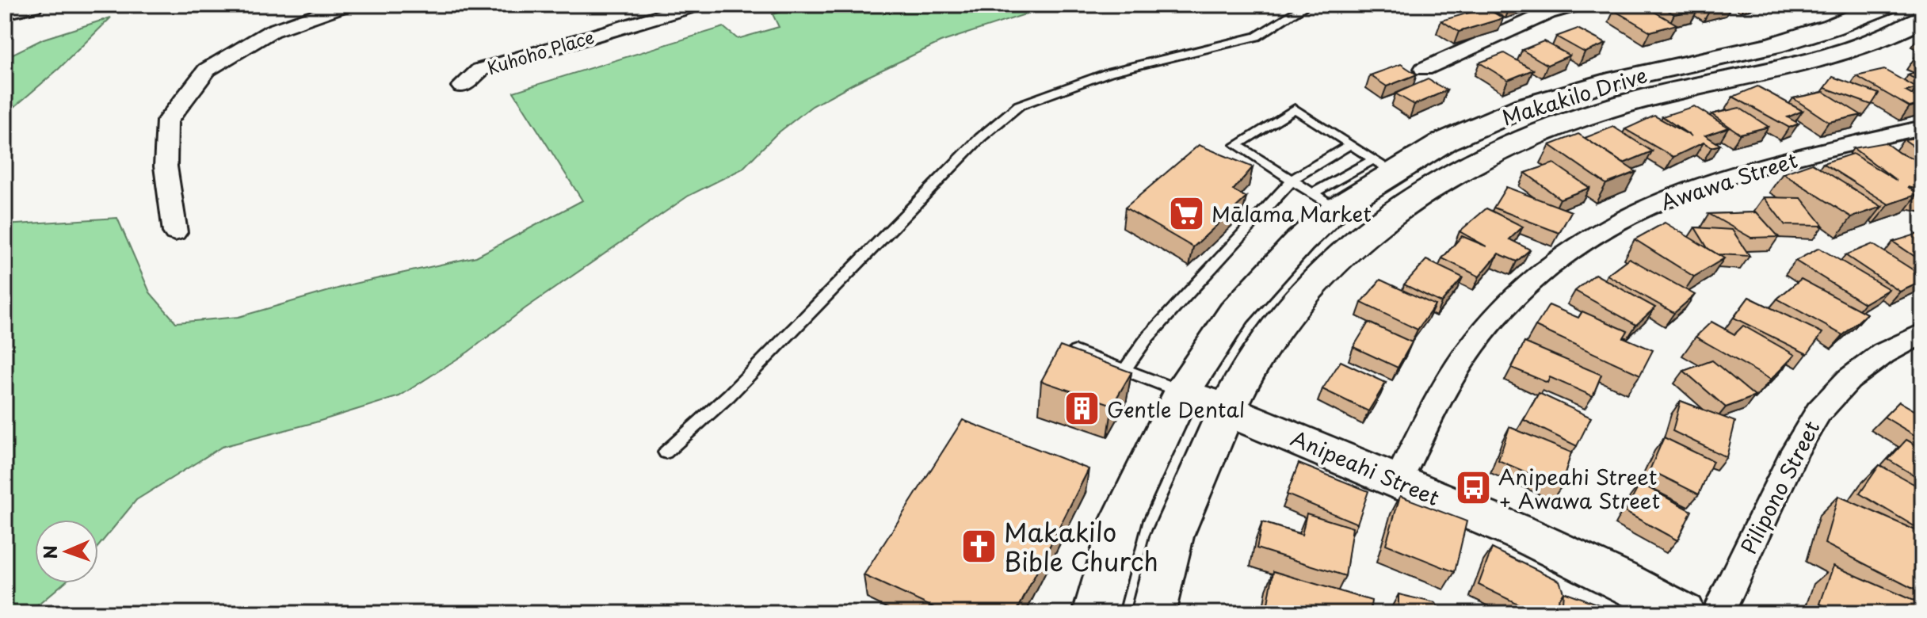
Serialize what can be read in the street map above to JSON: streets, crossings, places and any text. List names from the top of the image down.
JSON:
{
  "streets": {
    "main road": ["Makakilo Drive", "Anipeahi Street"],
    "street": ["Kuhoho Place", "Awawa Street", "Pilipono Street"]
  },
  "crossings": [
    ["Makakilo Drive", "Anipeahi Street"],
    ["Awawa Street", "Anipeahi Street"]
  ],
  "places": {
    "supermarket": ["Mālama Market"],
    "building": ["Gentle Dental"],
    "bus stop": ["Anipeahi Street + Awawa Street"],
    "church": ["Makakilo Bible Church"]
  },
  "north": "left"
}
